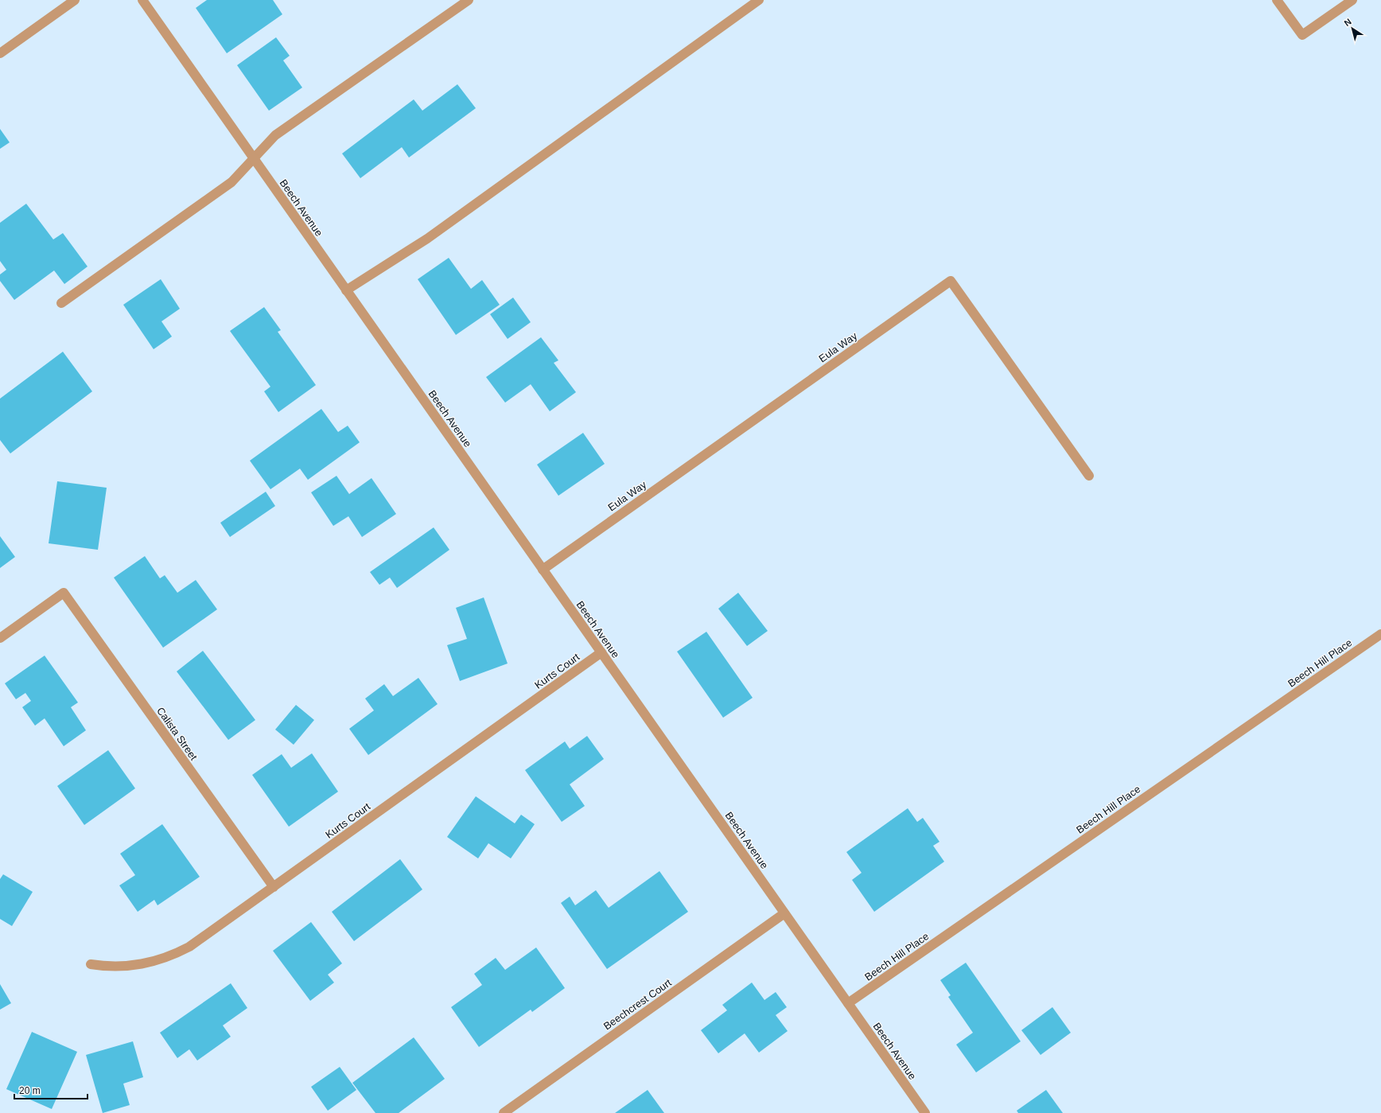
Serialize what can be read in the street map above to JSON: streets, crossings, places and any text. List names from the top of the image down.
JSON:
{
  "streets": {
    "street": [
      "Beech Avenue",
      "Eula Way",
      "Beech Hill Place",
      "Kurts Court",
      "Calista Street",
      "Beechcrest Court"
    ]
  },
  "crossings": [
    ["Beech Avenue", "Eula Way"],
    ["Beech Avenue", "Beech Hill Place"],
    ["Beech Avenue", "Kurts Court"],
    ["Beech Avenue", "Beechcrest Court"],
    ["Kurts Court", "Calista Street"]
  ],
  "scale_bar": "20 m",
  "north": "top left"
}
